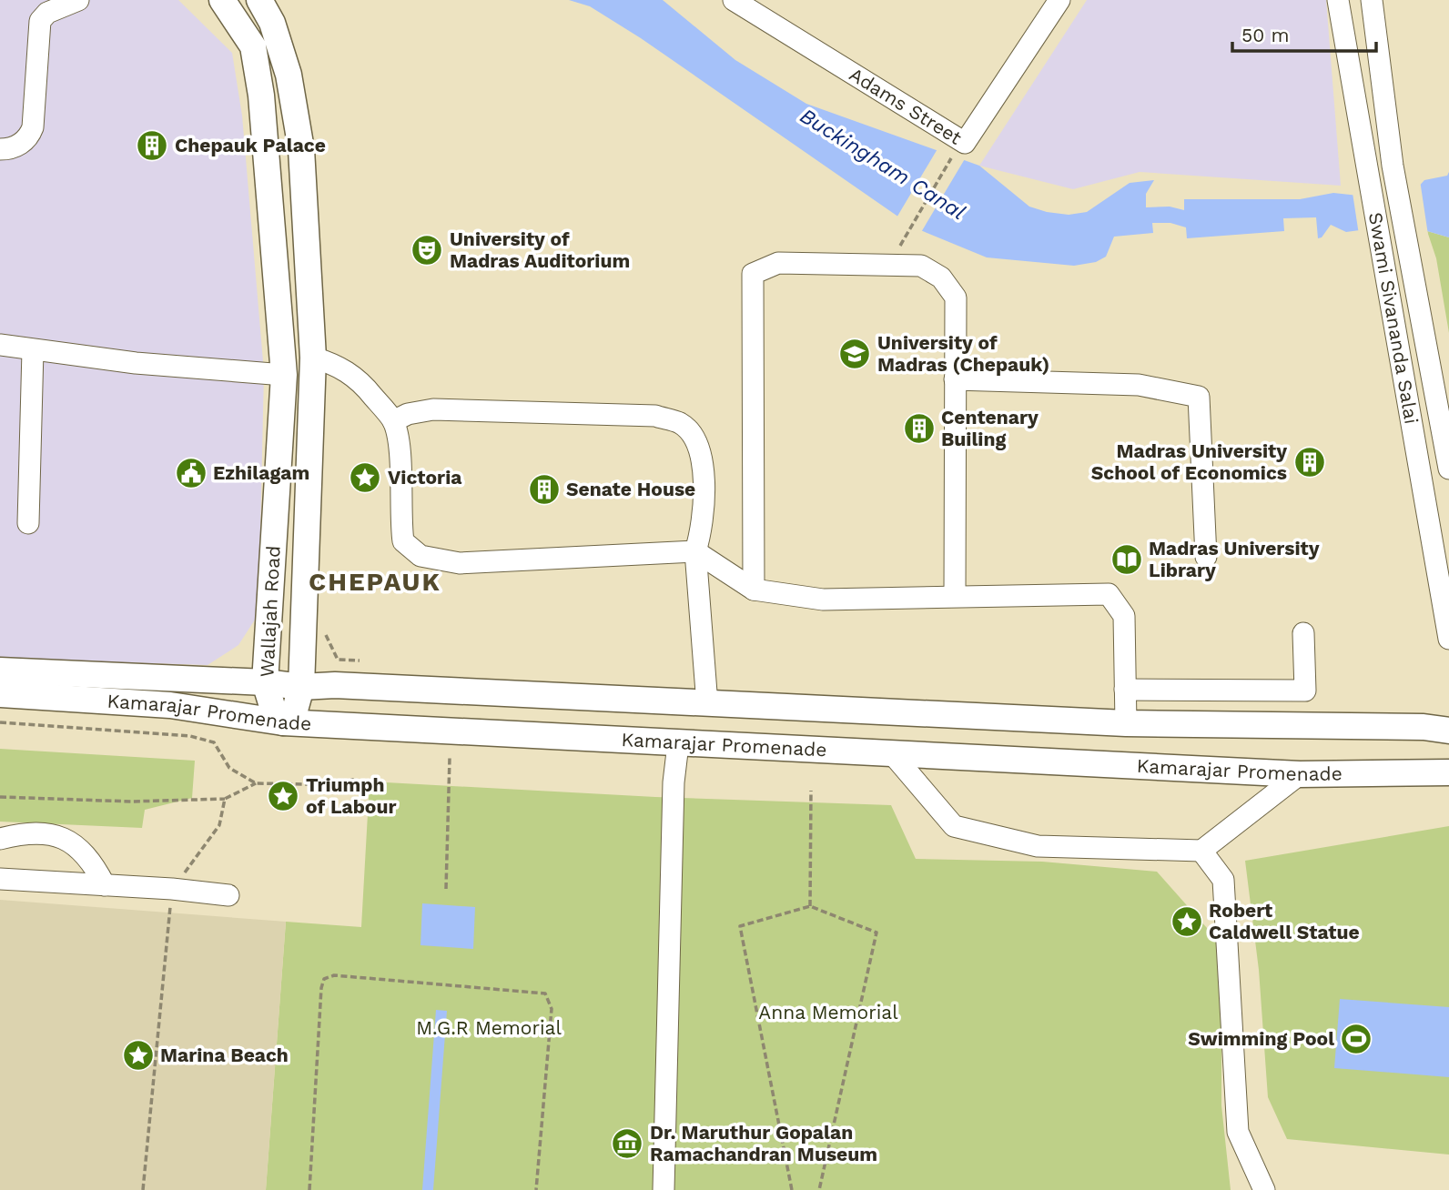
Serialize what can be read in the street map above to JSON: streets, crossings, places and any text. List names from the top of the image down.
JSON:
{
  "streets": {
    "main road": ["Wallajah Road", "Kamarajar Promenade"],
    "street": ["Adams Street", "Swami Sivananda Salai"]
  },
  "crossings": [
    ["Wallajah Road", "Kamarajar Promenade"]
  ],
  "districts": ["CHEPAUK"],
  "water": ["Buckingham Canal"],
  "parks": ["Anna Memorial", "M.G.R Memorial"],
  "places": {
    "building": [
      "Chepauk Palace",
      "Centenary Builing",
      "Madras University School of Economics",
      "Senate House"
    ],
    "theatre": ["University of Madras Auditorium"],
    "school or university": ["University of Madras (Chepauk)"],
    "public building": ["Ezhilagam"],
    "place": [
      "Victoria",
      "Triumph of Labour",
      "Robert Caldwell Statue",
      "Marina Beach"
    ],
    "library": ["Madras University Library"],
    "sports": ["Swimming Pool"],
    "museum": ["Dr. Maruthur Gopalan Ramachandran Museum"]
  },
  "scale_bar": "50 m"
}
